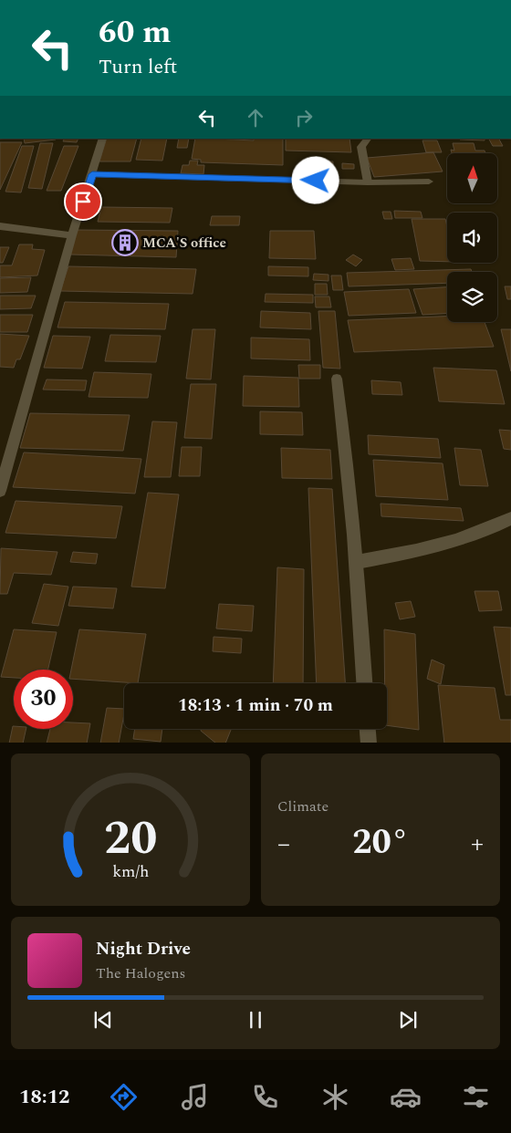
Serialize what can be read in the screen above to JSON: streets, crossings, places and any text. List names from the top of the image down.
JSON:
{
  "places": {
    "building": ["MCA'S office"]
  },
  "north": "top",
  "page": {
    "turn": ["60 m", "Turn left"],
    "limit": "30",
    "trip": "18:13 · 1 min · 70 m",
    "tile": "Climate",
    "heat": ["−", "20°", "+"],
    "song": ["Night Drive", "The Halogens"],
    "tabs": "18:12",
    "gauge": ["20", "km/h"]
  }
}
